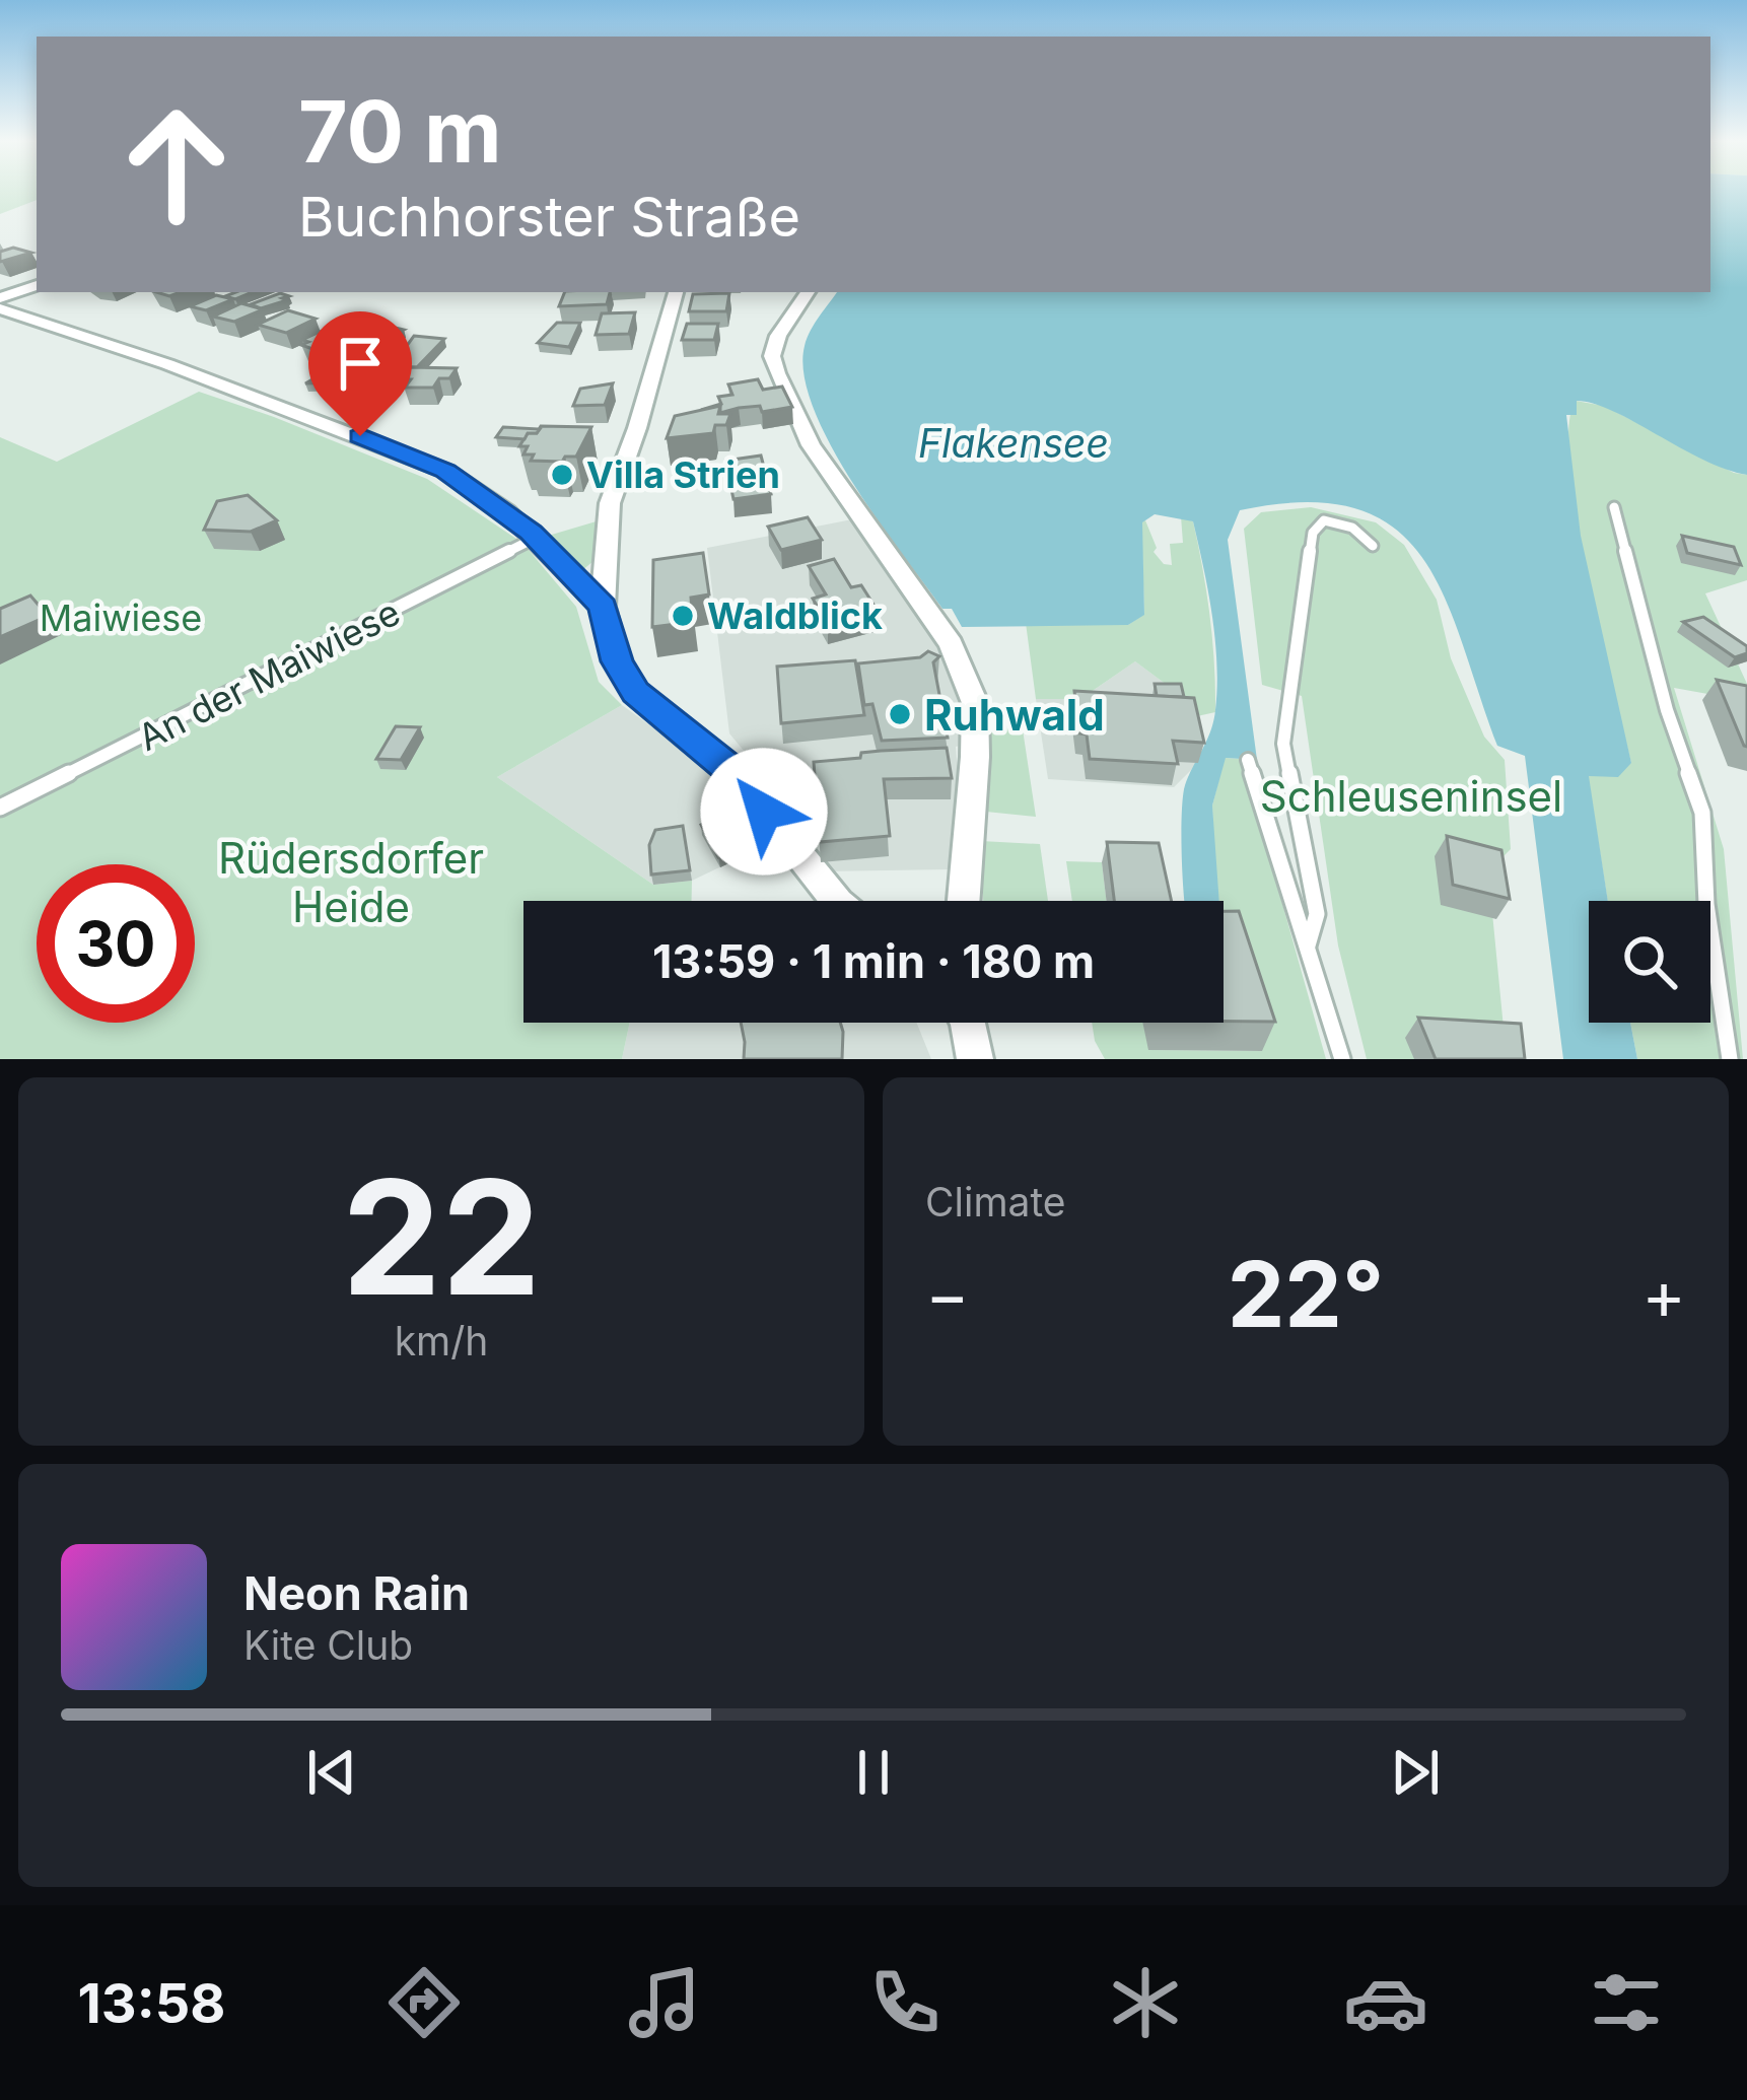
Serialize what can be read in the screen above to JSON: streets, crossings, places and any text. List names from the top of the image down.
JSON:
{
  "streets": {
    "lane": ["An der Maiwiese"]
  },
  "water": ["Flakensee"],
  "parks": ["Maiwiese", "Schleuseninsel", "Rüdersdorfer Heide"],
  "places": ["Villa Strien", "Waldblick", "Ruhwald"],
  "page": {
    "turn": ["70 m", "Buchhorster Straße"],
    "limit": "30",
    "trip": "13:59 · 1 min · 180 m",
    "tile": [
      ["22", "km/h"],
      "Climate"
    ],
    "heat": ["−", "22°", "+"],
    "song": ["Neon Rain", "Kite Club"],
    "tabs": "13:58"
  }
}
